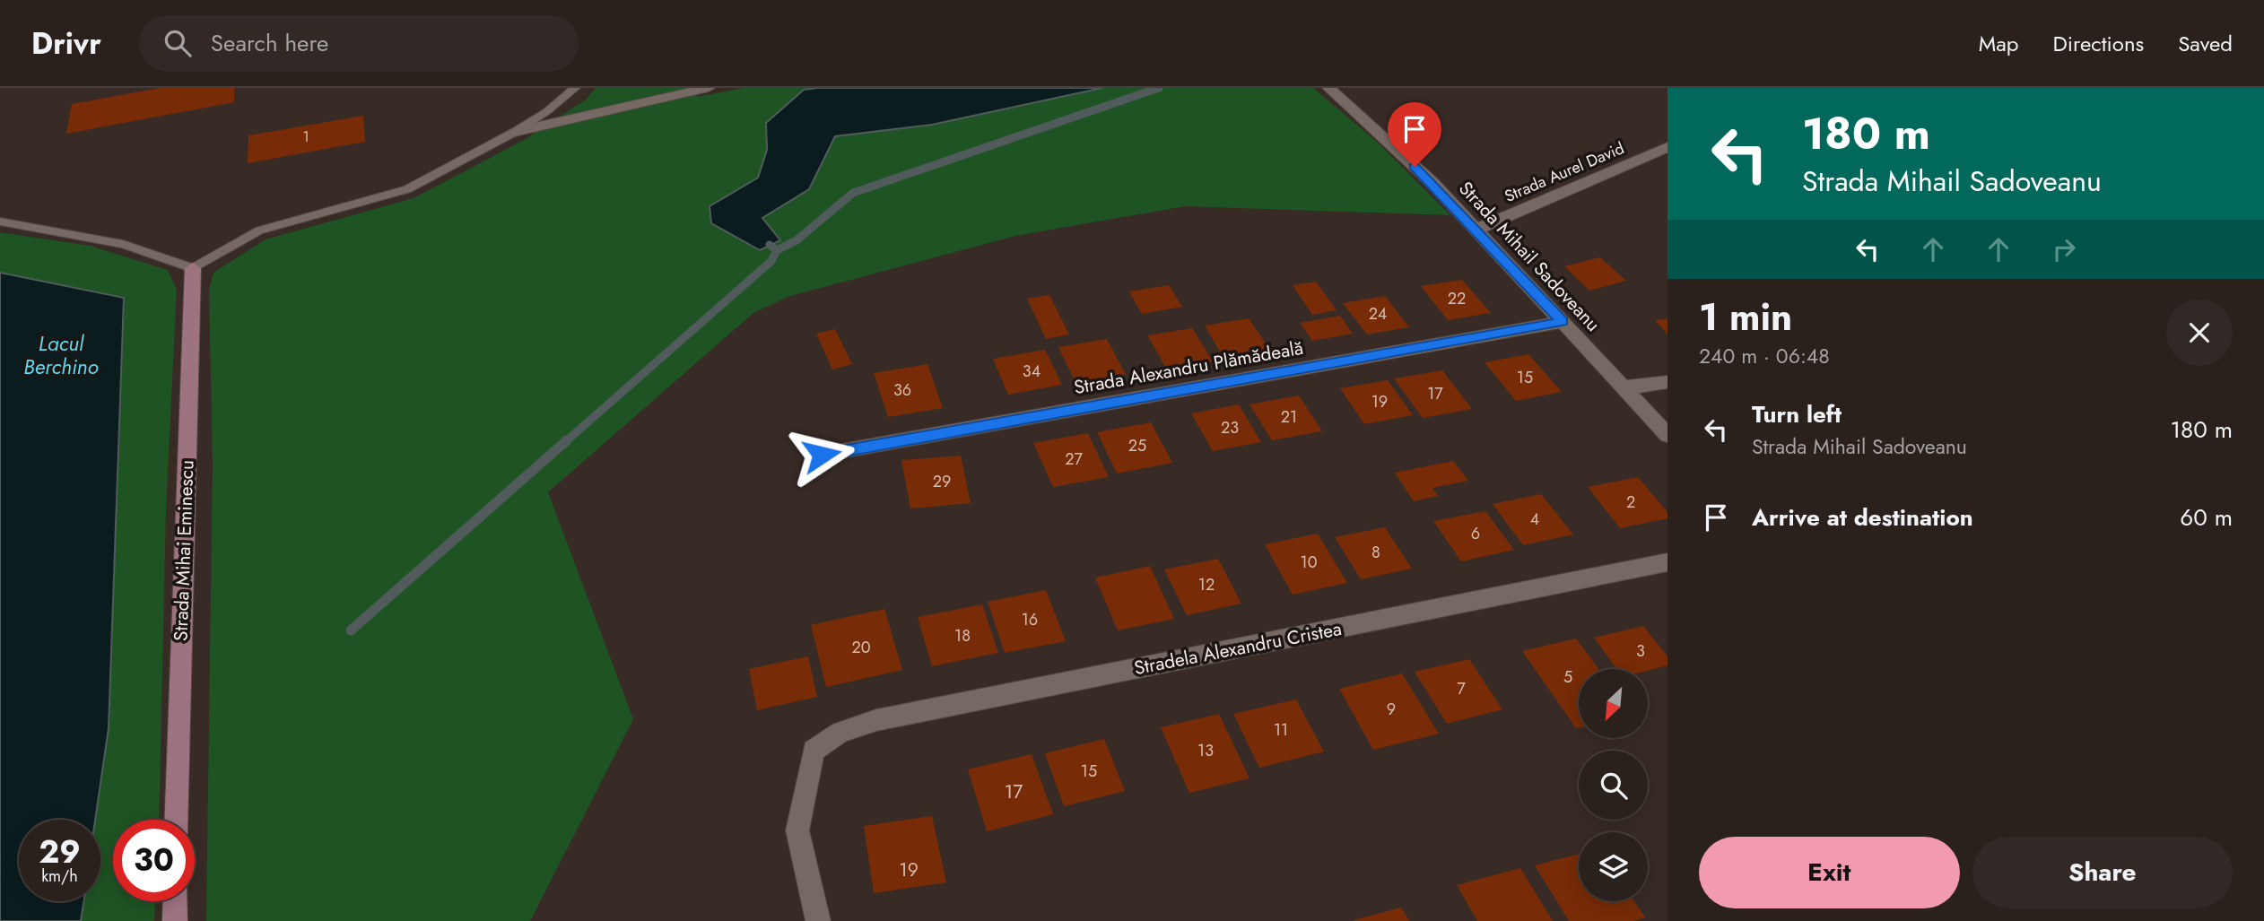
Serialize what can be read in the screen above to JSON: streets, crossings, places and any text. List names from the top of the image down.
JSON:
{
  "streets": {
    "street": [
      "Strada Aurel David",
      "Strada Mihail Sadoveanu",
      "Strada Alexandru Plămădeală",
      "Strada Mihai Eminescu",
      "Stradela Alexandru Cristea"
    ]
  },
  "crossings": [
    ["Strada Aurel David", "Strada Mihail Sadoveanu"],
    ["Strada Mihail Sadoveanu", "Strada Alexandru Plămădeală"]
  ],
  "water": ["Lacul Berchino"],
  "house_numbers": [
    "1",
    "22",
    "24",
    "34",
    "15",
    "36",
    "17",
    "19",
    "21",
    "23",
    "25",
    "27",
    "29",
    "2",
    "4",
    "6",
    "8",
    "10",
    "12",
    "16",
    "18",
    "20",
    "3",
    "5",
    "7",
    "9",
    "11",
    "13",
    "15",
    "17",
    "19"
  ],
  "north": "bottom left",
  "page": {
    "header": "Drivr",
    "search": "Search here",
    "nav": ["Map", "Directions", "Saved"],
    "turn": ["180 m", "Strada Mihail Sadoveanu"],
    "heading": ["1 min", "240 m · 06:48"],
    "list": [
      {
        "name": "Turn left",
        "note": "Strada Mihail Sadoveanu",
        "value": "180 m"
      },
      {
        "name": "Arrive at destination",
        "value": "60 m"
      }
    ],
    "speed": "29 km/h",
    "limit": "30",
    "buttons": ["Exit", "Share"]
  }
}
